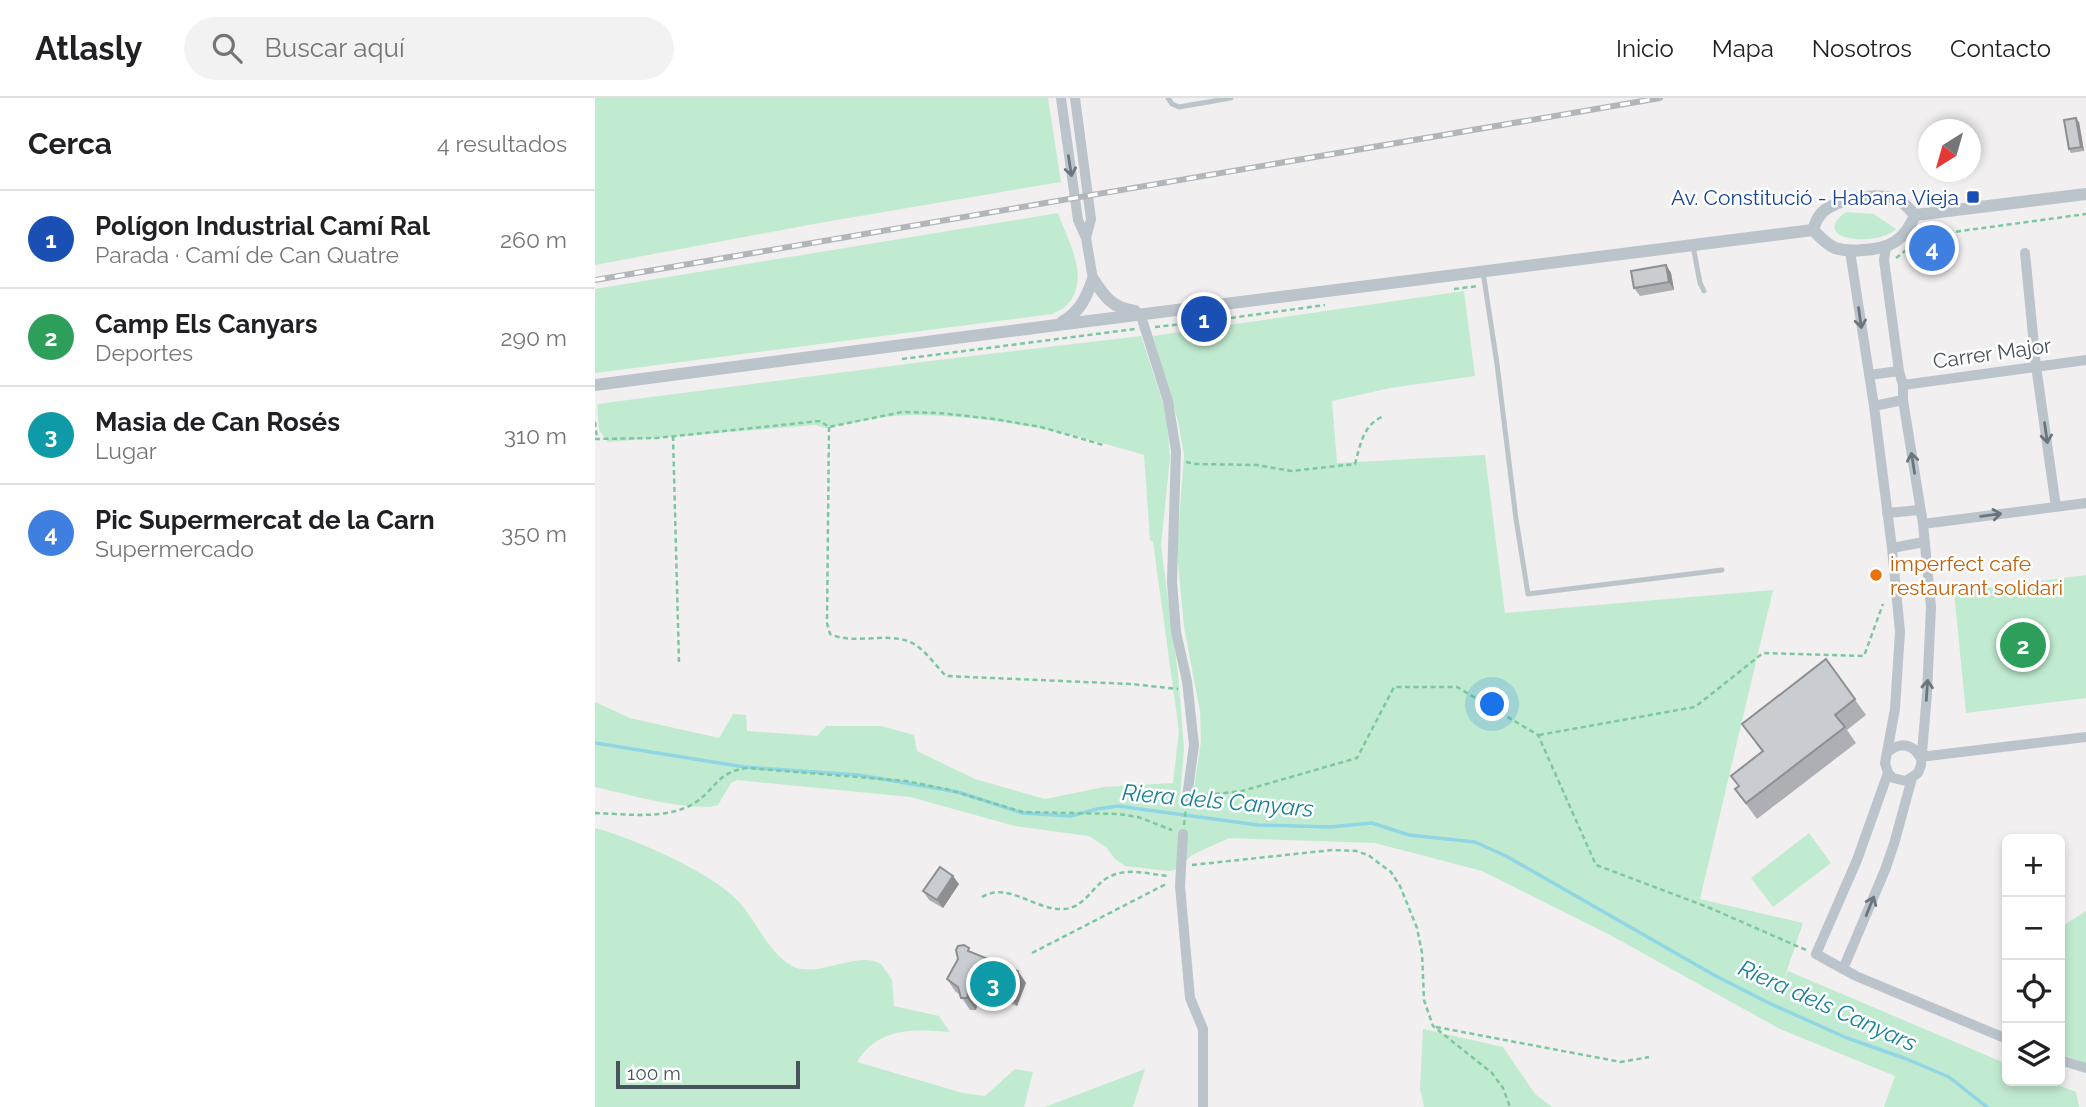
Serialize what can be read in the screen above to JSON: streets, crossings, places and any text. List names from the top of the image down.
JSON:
{
  "streets": {
    "street": ["Carrer Major"]
  },
  "water": ["Riera dels Canyars"],
  "places": {
    "transit": ["Av. Constitució - Habana Vieja"],
    "other": ["imperfect cafe restaurant solidari"]
  },
  "scale_bar": "100 m",
  "north": "bottom left",
  "page": {
    "header": "Atlasly",
    "search": "Buscar aquí",
    "nav": [
      "Inicio",
      "Mapa",
      "Nosotros",
      "Contacto"
    ],
    "heading": ["Cerca", "4 resultados"],
    "list": [
      {
        "mark": "1",
        "name": "Polígon Industrial Camí Ral",
        "note": "Parada · Camí de Can Quatre",
        "value": "260 m"
      },
      {
        "mark": "2",
        "name": "Camp Els Canyars",
        "note": "Deportes",
        "value": "290 m"
      },
      {
        "mark": "3",
        "name": "Masia de Can Rosés",
        "note": "Lugar",
        "value": "310 m"
      },
      {
        "mark": "4",
        "name": "Pic Supermercat de la Carn",
        "note": "Supermercado",
        "value": "350 m"
      }
    ],
    "pins": [
      "4",
      "1",
      "2",
      "3"
    ],
    "map_buttons": ["+", "−"],
    "scale": "100 m"
  }
}
